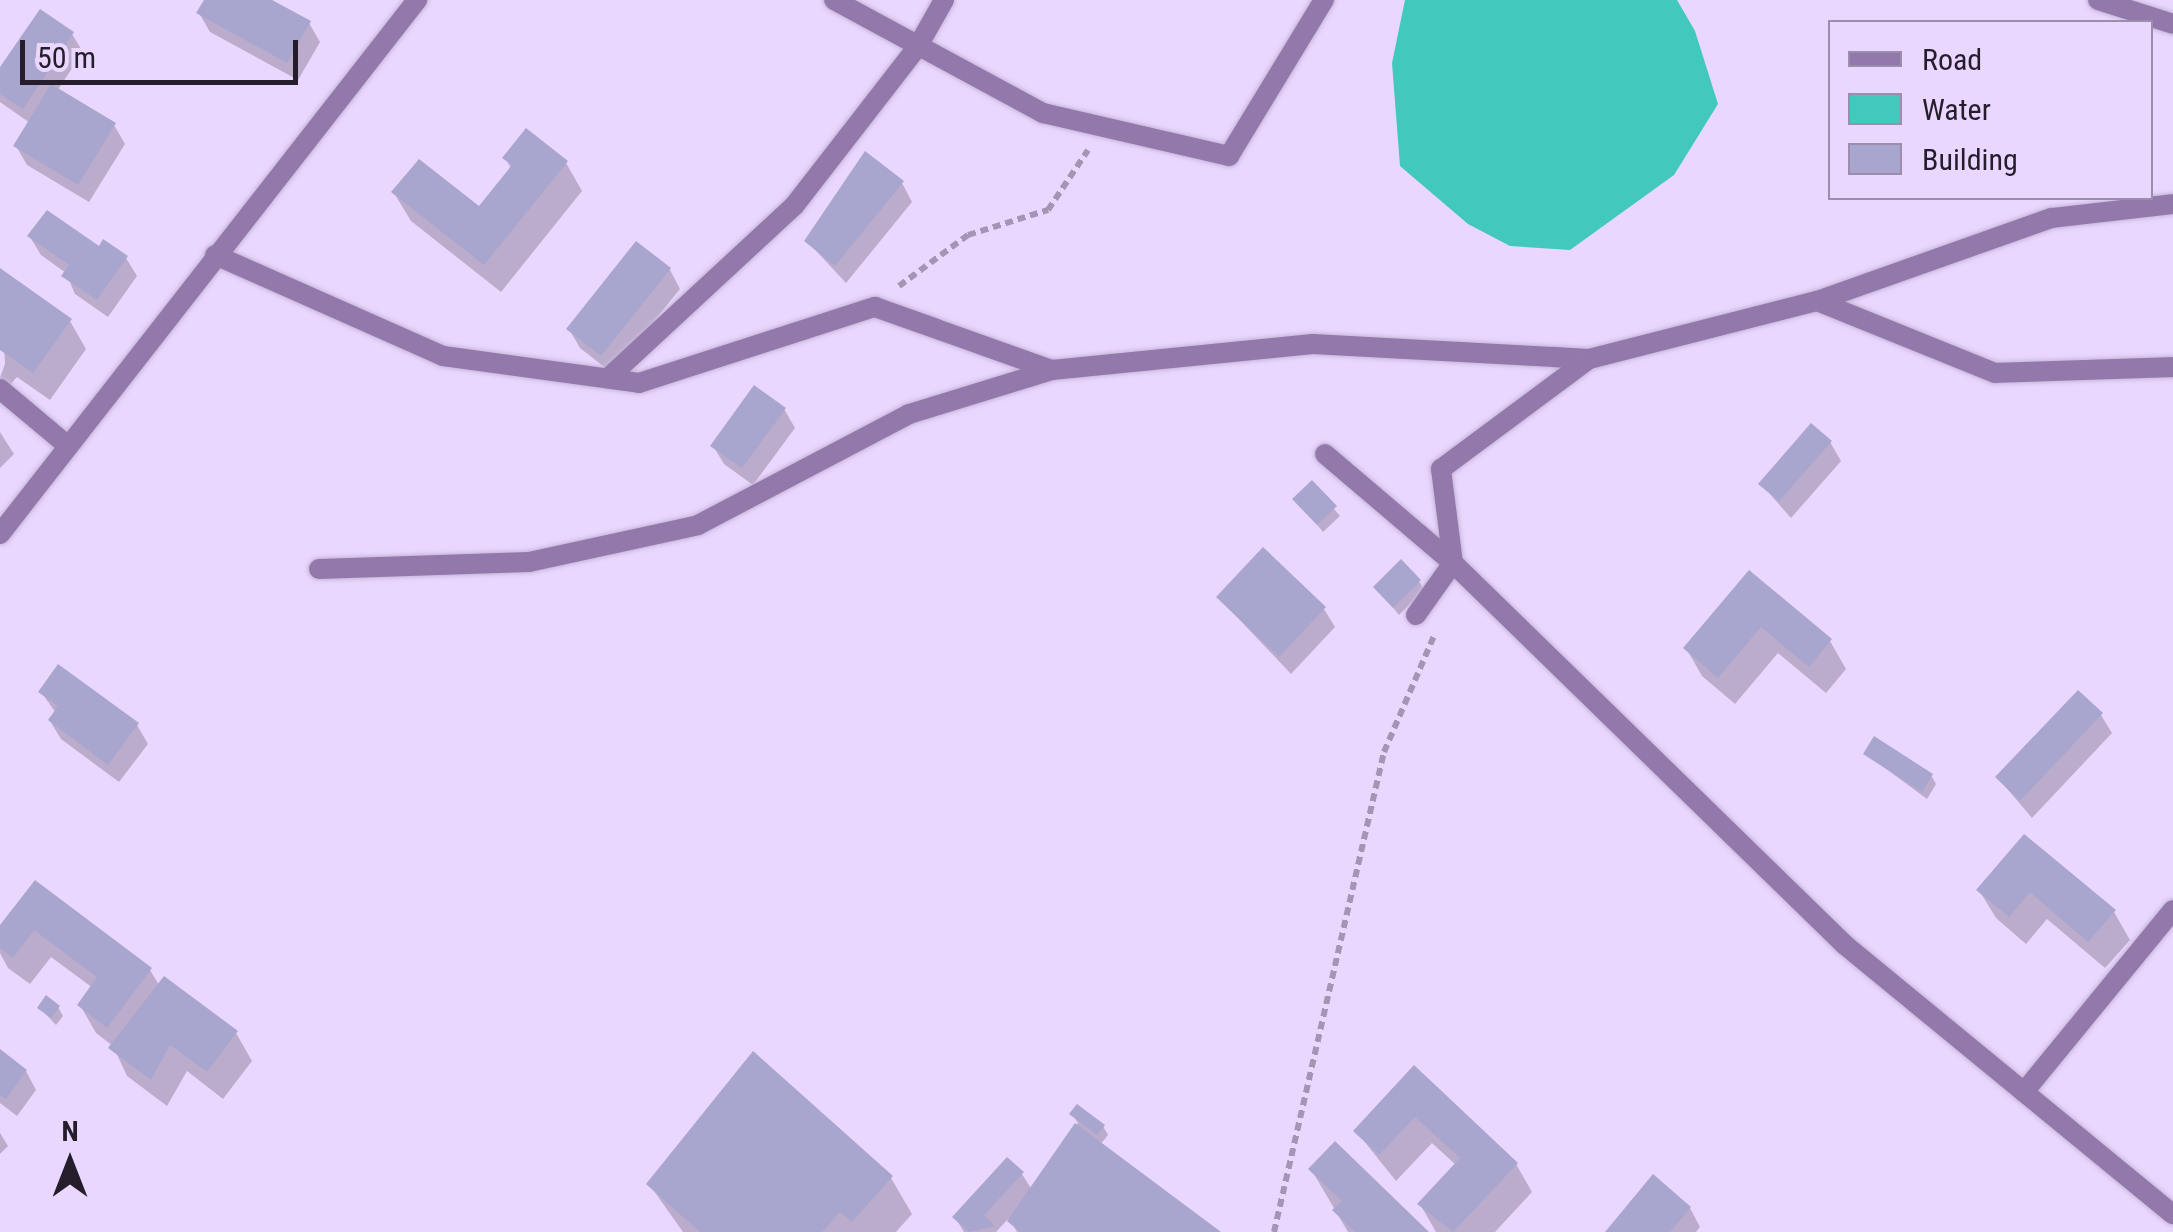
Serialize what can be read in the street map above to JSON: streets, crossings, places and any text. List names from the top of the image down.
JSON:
{
  "legend": ["Road", "Water", "Building"],
  "scale_bar": "50 m",
  "north": "top"
}
